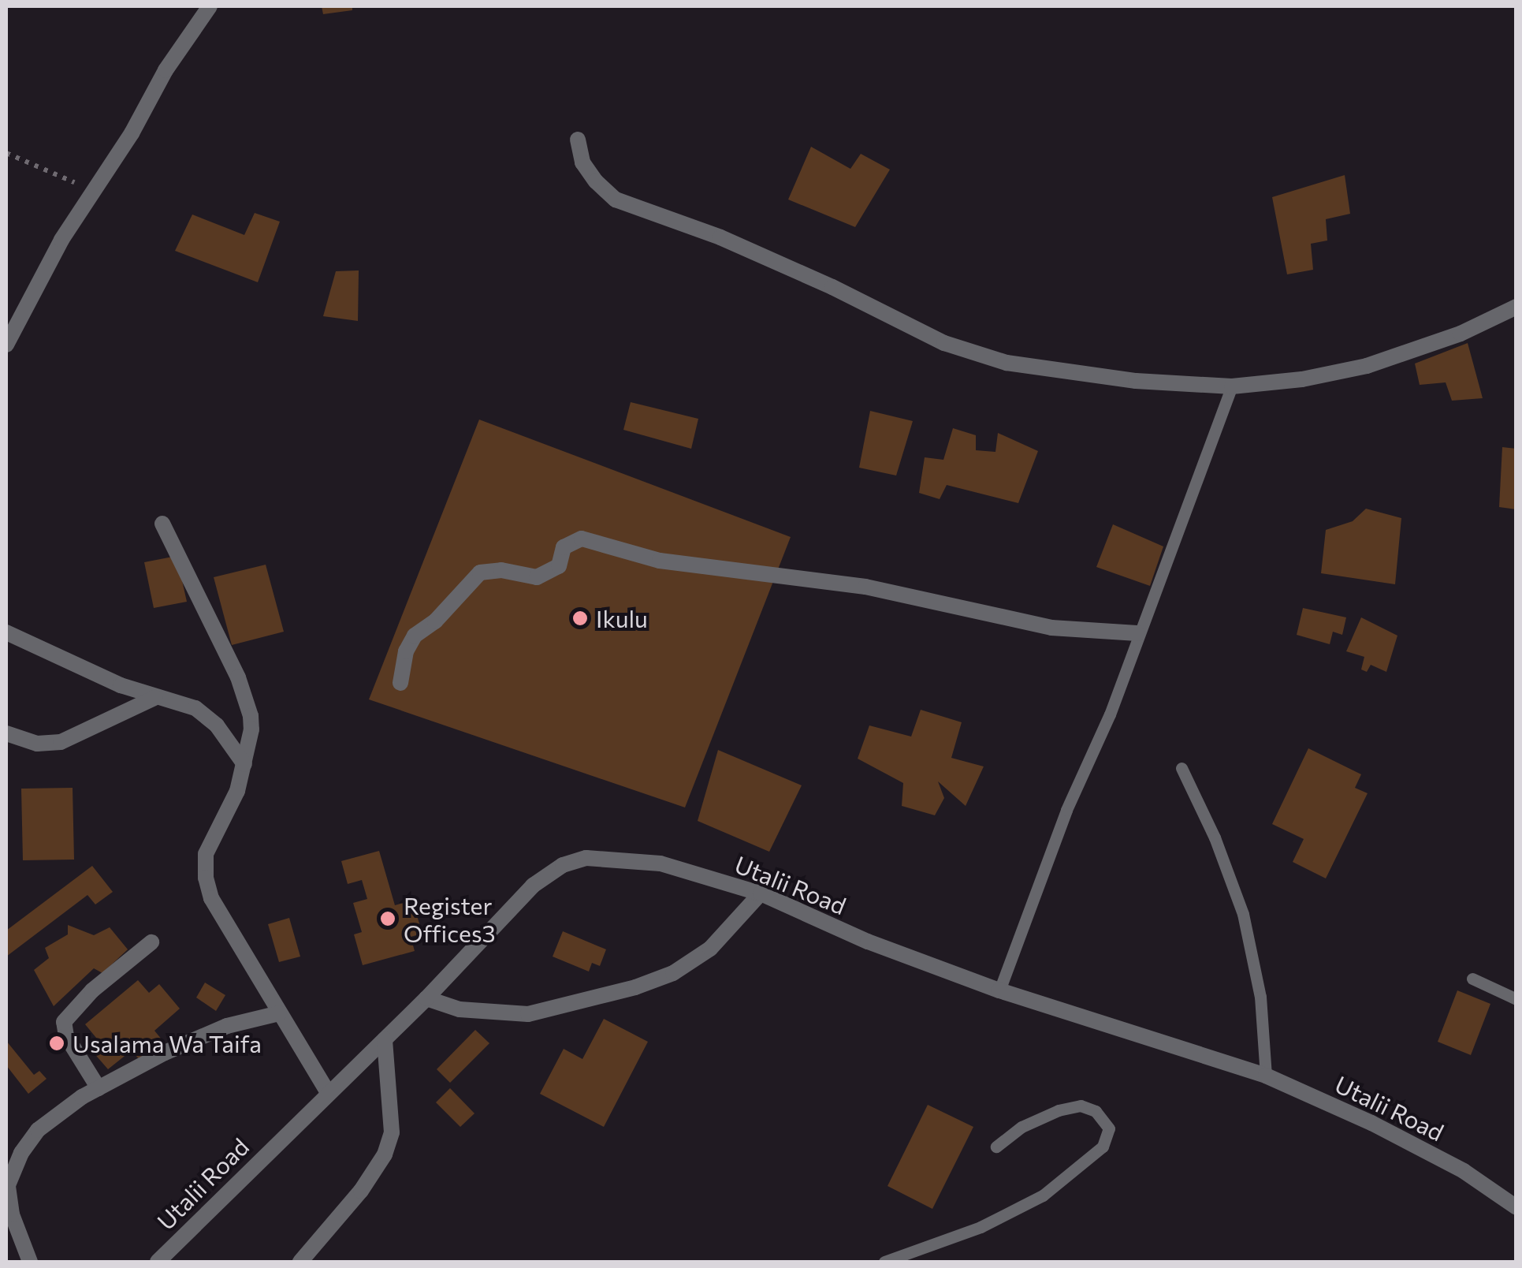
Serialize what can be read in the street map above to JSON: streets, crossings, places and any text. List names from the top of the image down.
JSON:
{
  "streets": {
    "street": ["Utalii Road"]
  },
  "places": ["Ikulu", "Register Offices3", "Usalama Wa Taifa"]
}
